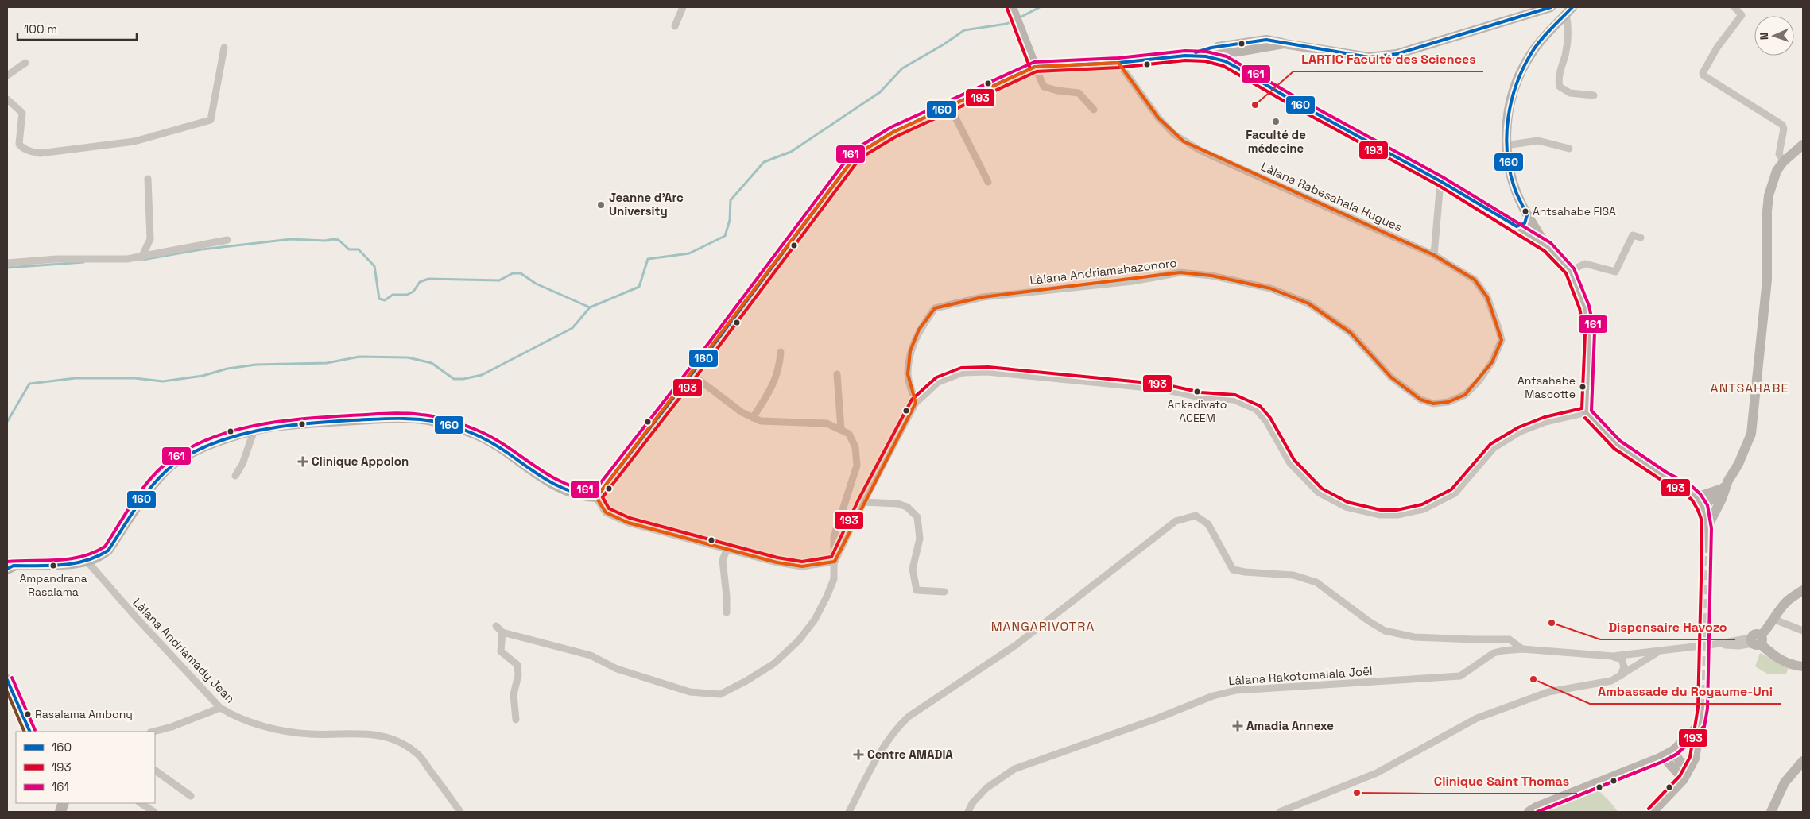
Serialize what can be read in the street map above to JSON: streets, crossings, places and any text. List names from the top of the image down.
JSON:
{
  "streets": {
    "street": [
      "Làlana Rabesahala Hugues",
      "Làlana Andriamahazonoro",
      "Làlana Andriamady Jean",
      "Làlana Rakotomalala Joël"
    ]
  },
  "crossings": [
    ["Làlana Rabesahala Hugues", "Làlana Andriamahazonoro"]
  ],
  "districts": ["ANTSAHABE", "MANGARIVOTRA"],
  "places": {
    "other": [
      "LARTIC Faculté des Sciences",
      "Faculté de médecine",
      "Jeanne d'Arc University",
      "Antsahabe FISA",
      "Antsahabe Mascotte",
      "Ankadivato ACEEM",
      "Ampandrana Rasalama",
      "Dispensaire Havozo",
      "Ambassade du Royaume-Uni",
      "Rasalama Ambony",
      "Clinique Saint Thomas"
    ],
    "health": ["Clinique Appolon", "Amadia Annexe", "Centre AMADIA"]
  },
  "lines": ["transit line 160", "transit line 193", "transit line 161"],
  "legend": ["160", "193", "161"],
  "scale_bar": "100 m",
  "north": "left"
}
